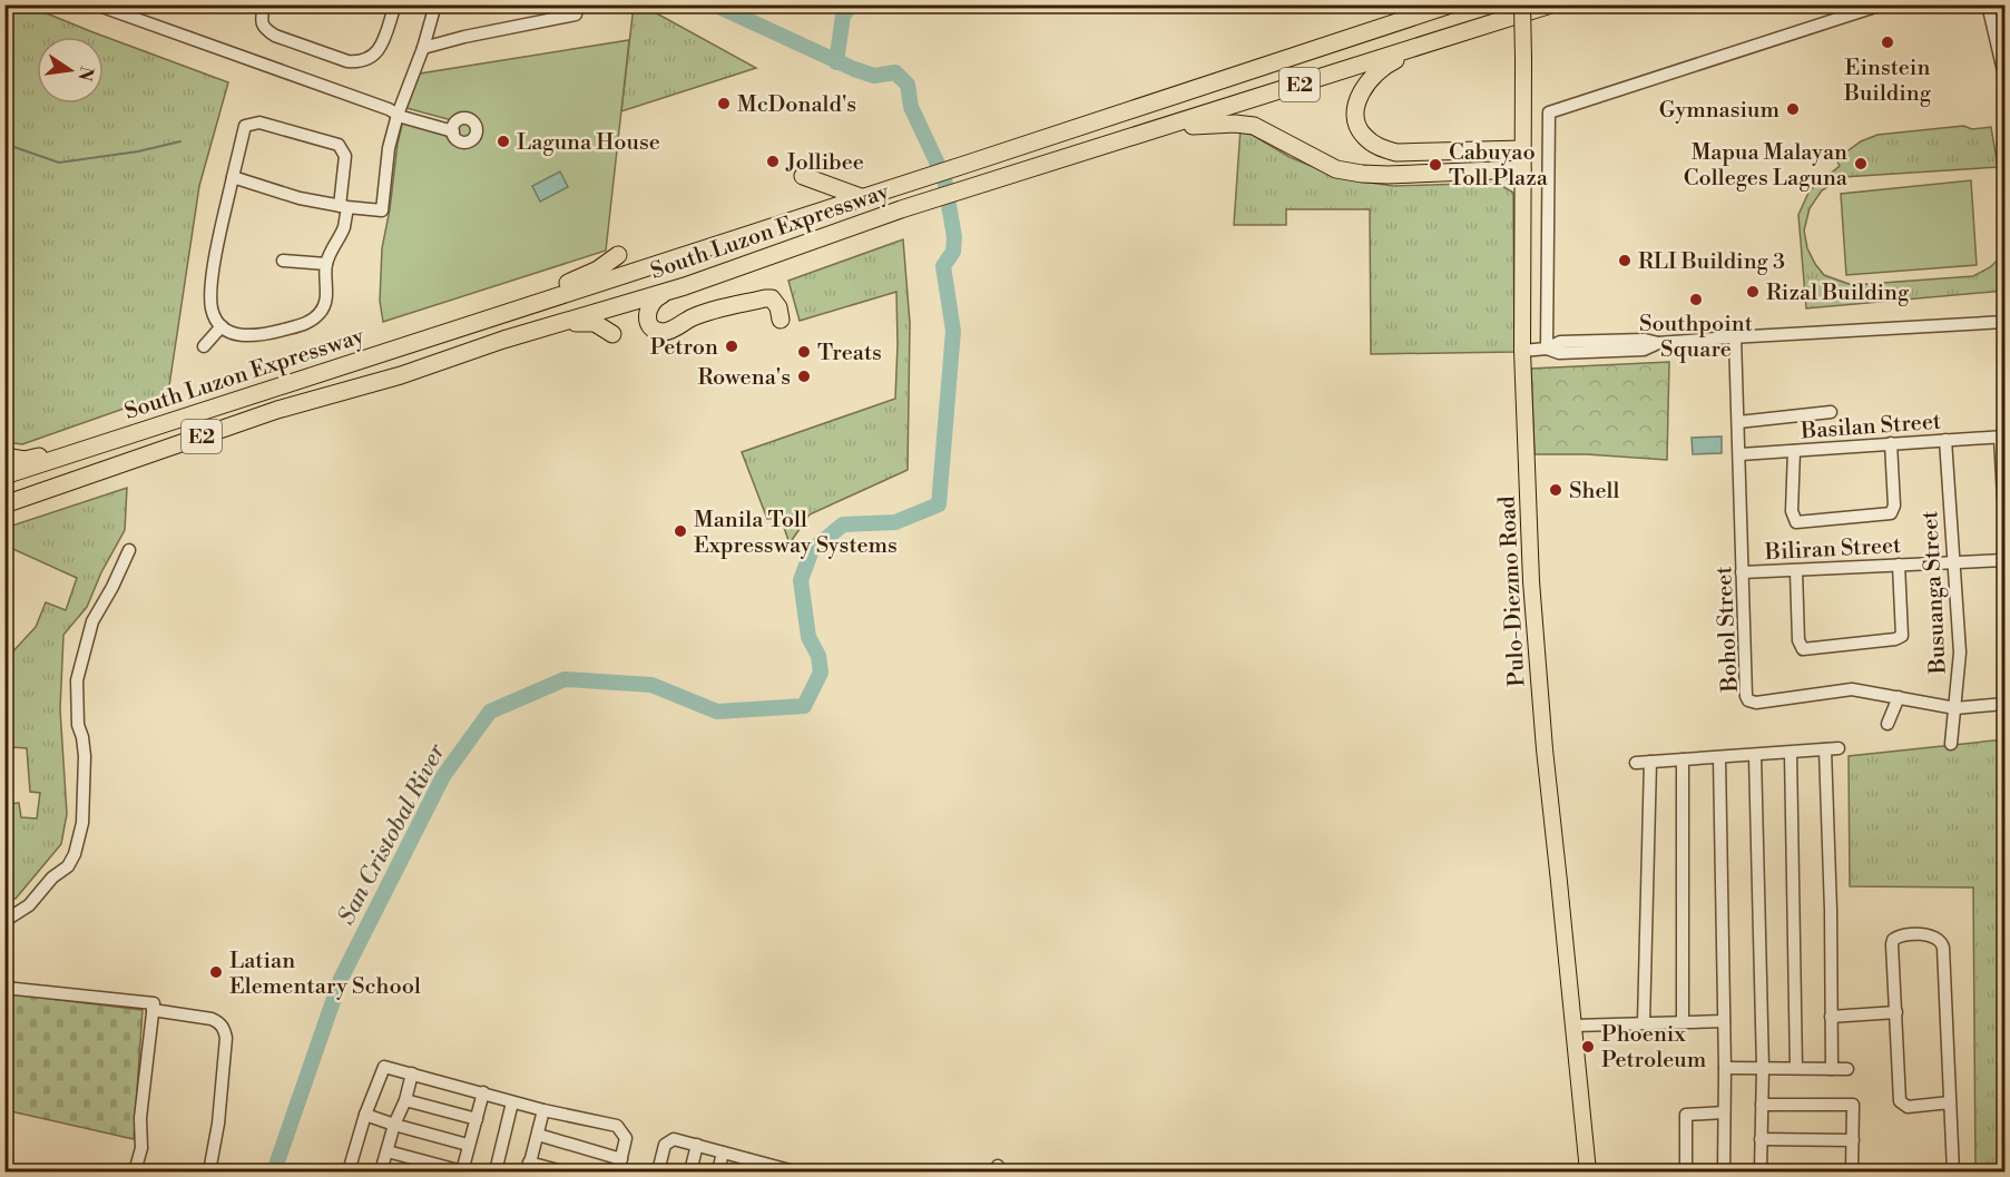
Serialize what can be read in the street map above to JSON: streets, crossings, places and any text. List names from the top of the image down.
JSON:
{
  "streets": {
    "highway": ["E2", "South Luzon Expressway"],
    "main road": ["Pulo-Diezmo Road"],
    "street": [
      "Basilan Street",
      "Biliran Street",
      "Busuanga Street",
      "Bohol Street"
    ]
  },
  "crossings": [
    ["Basilan Street", "Busuanga Street"],
    ["Basilan Street", "Bohol Street"],
    ["Biliran Street", "Busuanga Street"],
    ["Biliran Street", "Bohol Street"],
    ["Busuanga Street", "Bohol Street"]
  ],
  "water": ["San Cristobal River"],
  "places": [
    "Einstein Building",
    "McDonald's",
    "Gymnasium",
    "Laguna House",
    "Jollibee",
    "Mapua Malayan Colleges Laguna",
    "Cabuyao Toll Plaza",
    "RLI Building 3",
    "Rizal Building",
    "Southpoint Square",
    "Petron",
    "Treats",
    "Rowena's",
    "Shell",
    "Manila Toll Expressway Systems",
    "Latian Elementary School",
    "Phoenix Petroleum"
  ],
  "north": "right"
}
